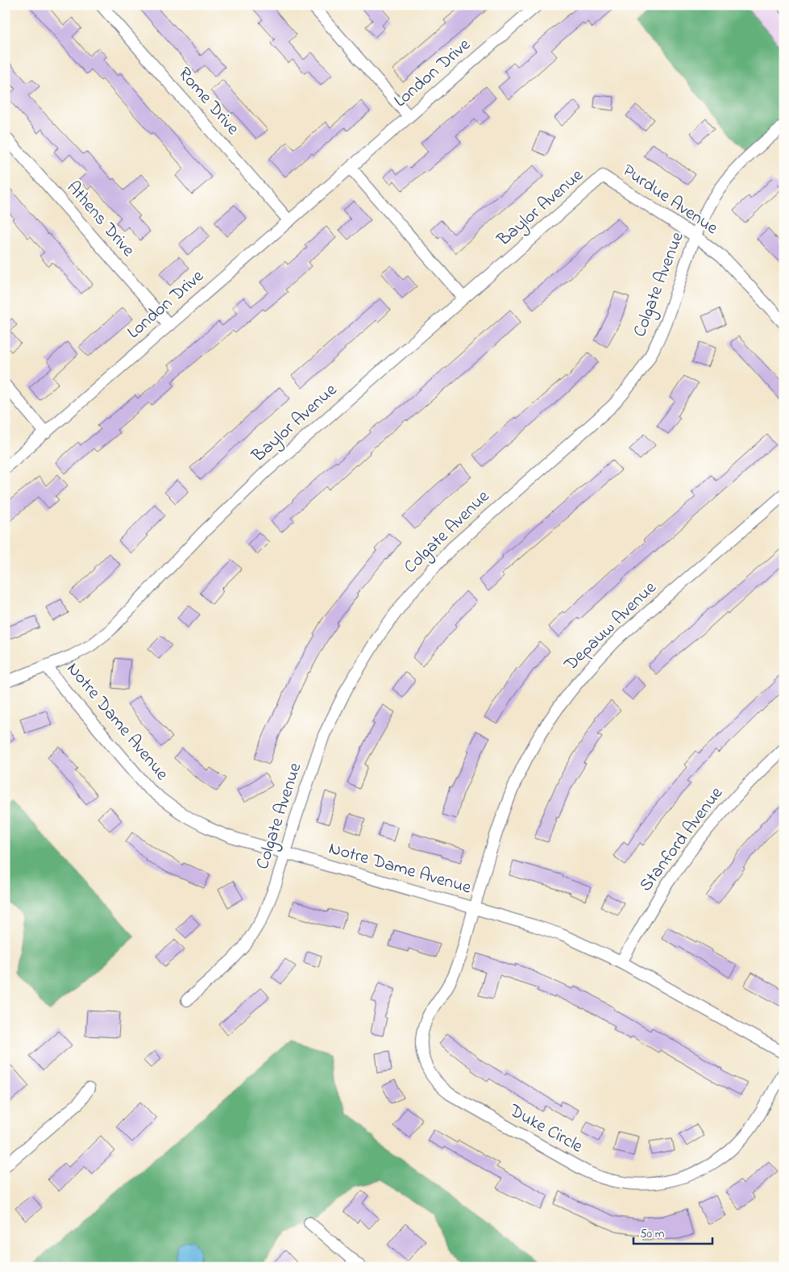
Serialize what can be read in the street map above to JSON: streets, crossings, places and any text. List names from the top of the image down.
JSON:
{
  "streets": {
    "street": [
      "London Drive",
      "Rome Drive",
      "Purdue Avenue",
      "Baylor Avenue",
      "Athens Drive",
      "Colgate Avenue",
      "Depauw Avenue",
      "Notre Dame Avenue",
      "Stanford Avenue",
      "Duke Circle"
    ]
  },
  "crossings": [
    ["London Drive", "Rome Drive"],
    ["London Drive", "Athens Drive"],
    ["Purdue Avenue", "Baylor Avenue"],
    ["Purdue Avenue", "Colgate Avenue"],
    ["Baylor Avenue", "Notre Dame Avenue"],
    ["Colgate Avenue", "Notre Dame Avenue"],
    ["Depauw Avenue", "Notre Dame Avenue"],
    ["Depauw Avenue", "Duke Circle"],
    ["Notre Dame Avenue", "Stanford Avenue"],
    ["Notre Dame Avenue", "Duke Circle"]
  ],
  "scale_bar": "50 m"
}
